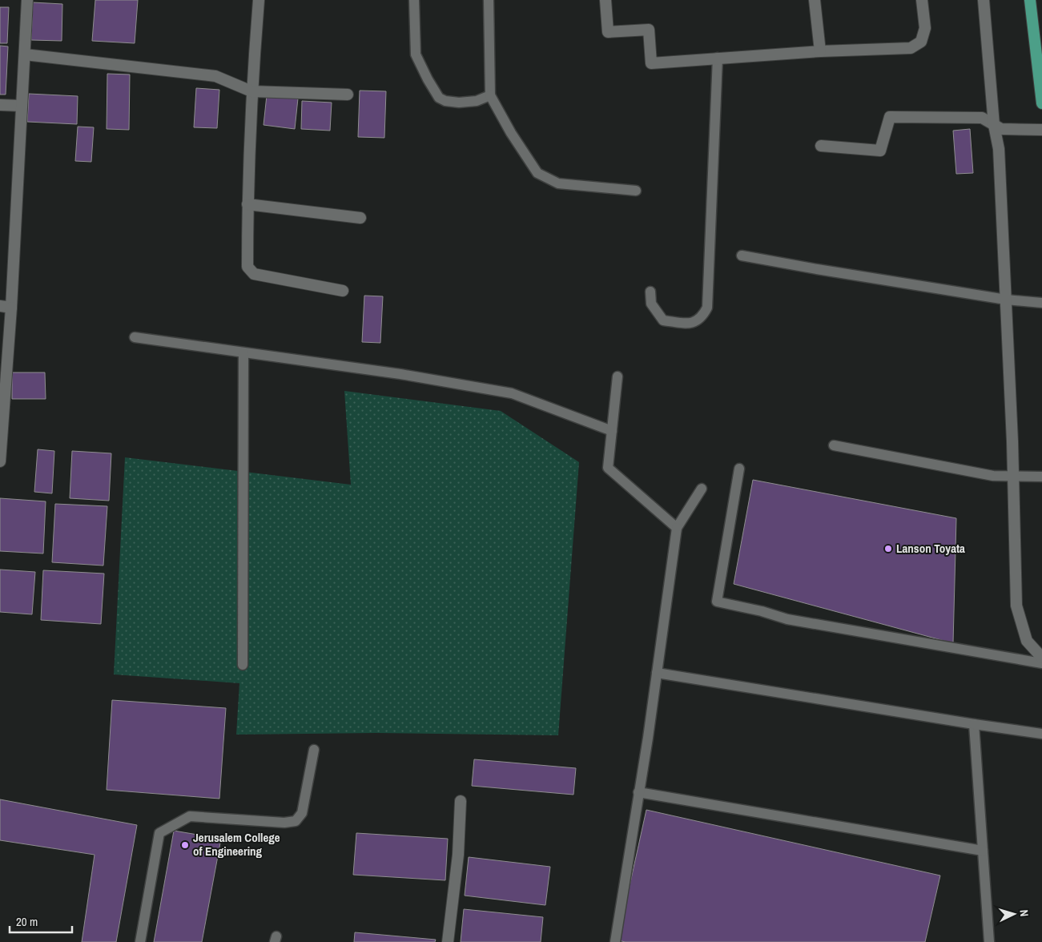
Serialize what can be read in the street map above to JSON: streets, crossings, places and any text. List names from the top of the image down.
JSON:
{
  "places": ["Lanson Toyata", "Jerusalem College of Engineering"],
  "scale_bar": "20 m",
  "north": "right"
}
